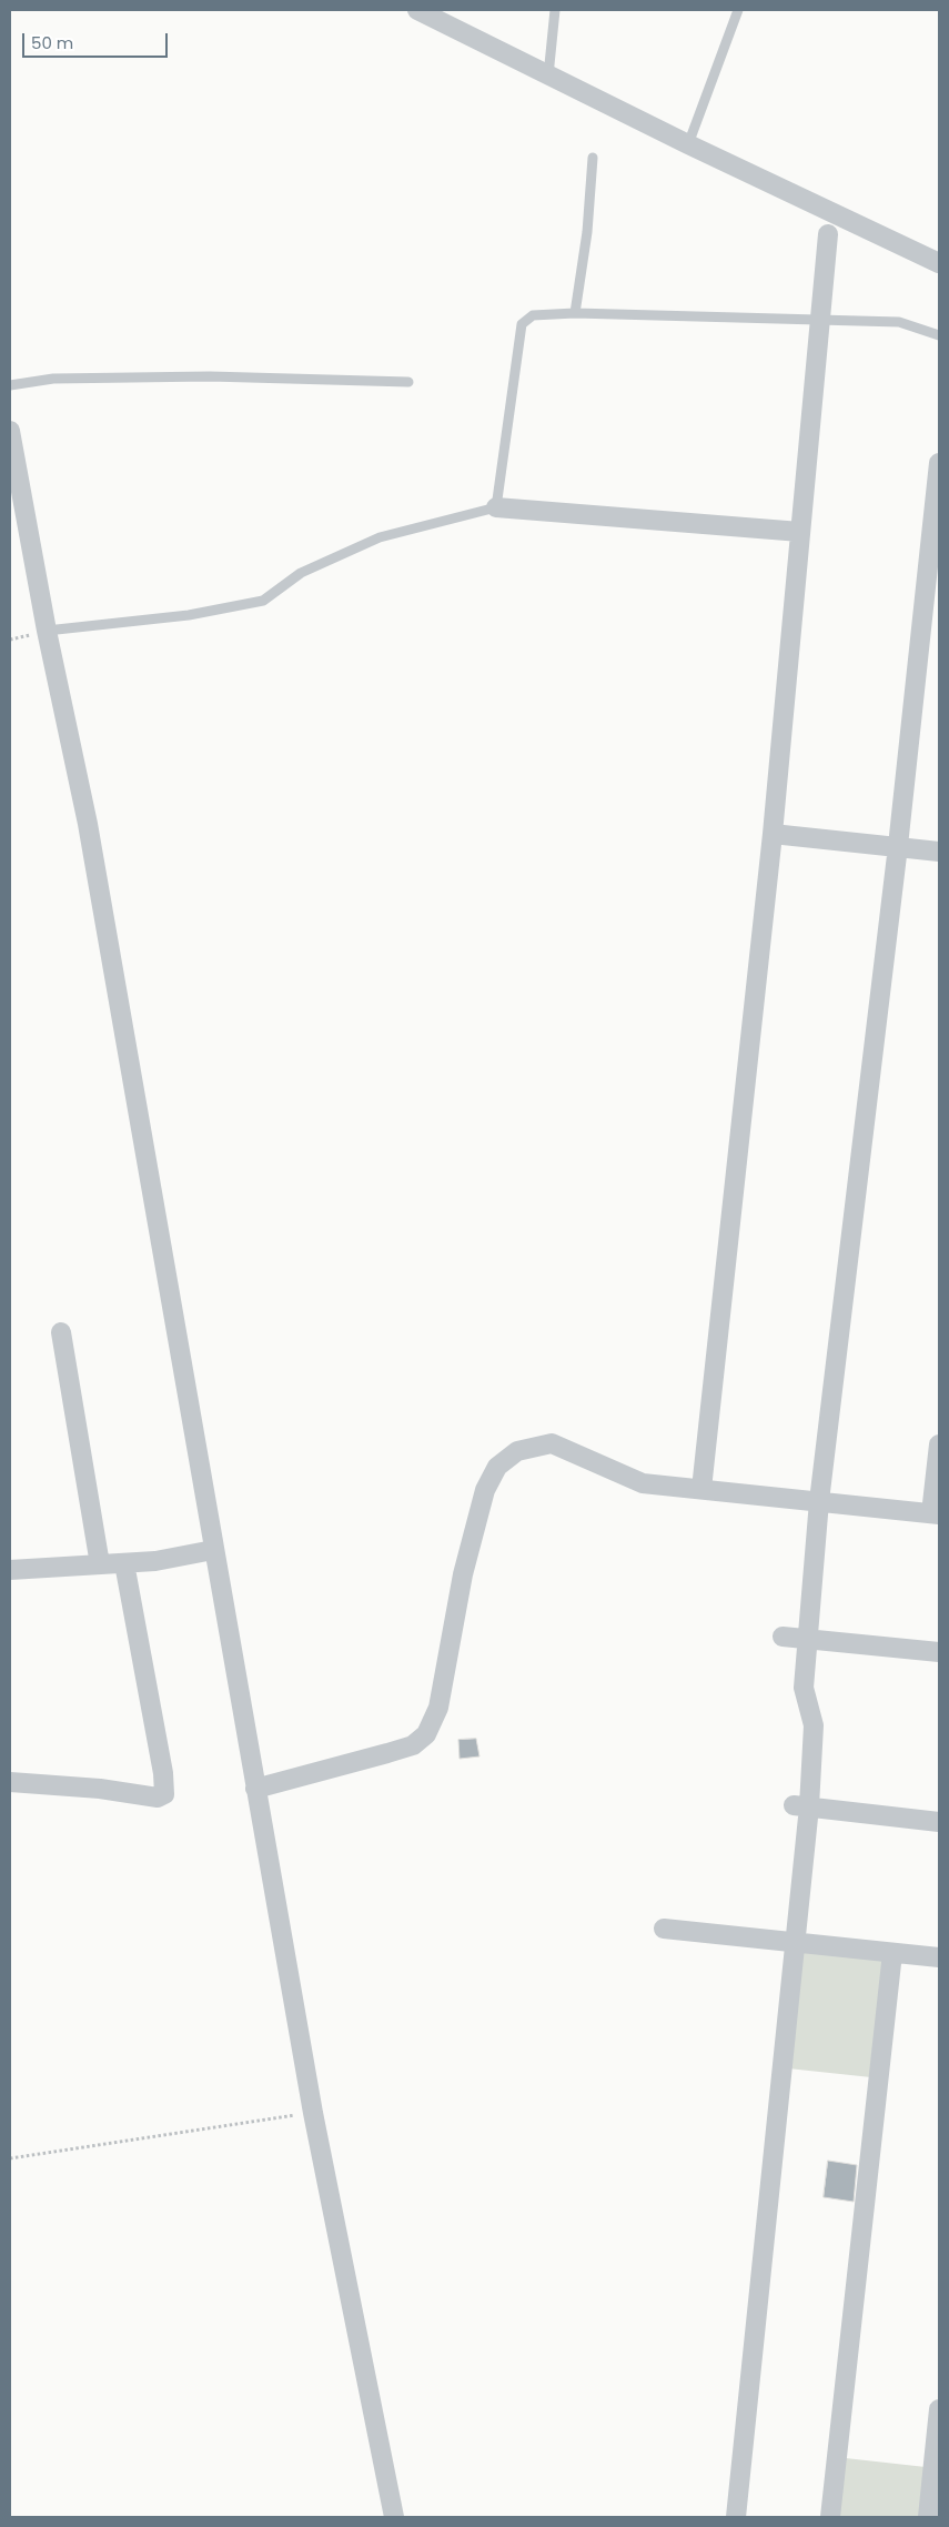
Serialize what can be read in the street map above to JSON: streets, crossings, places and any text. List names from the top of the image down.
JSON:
{
  "scale_bar": "50 m"
}
